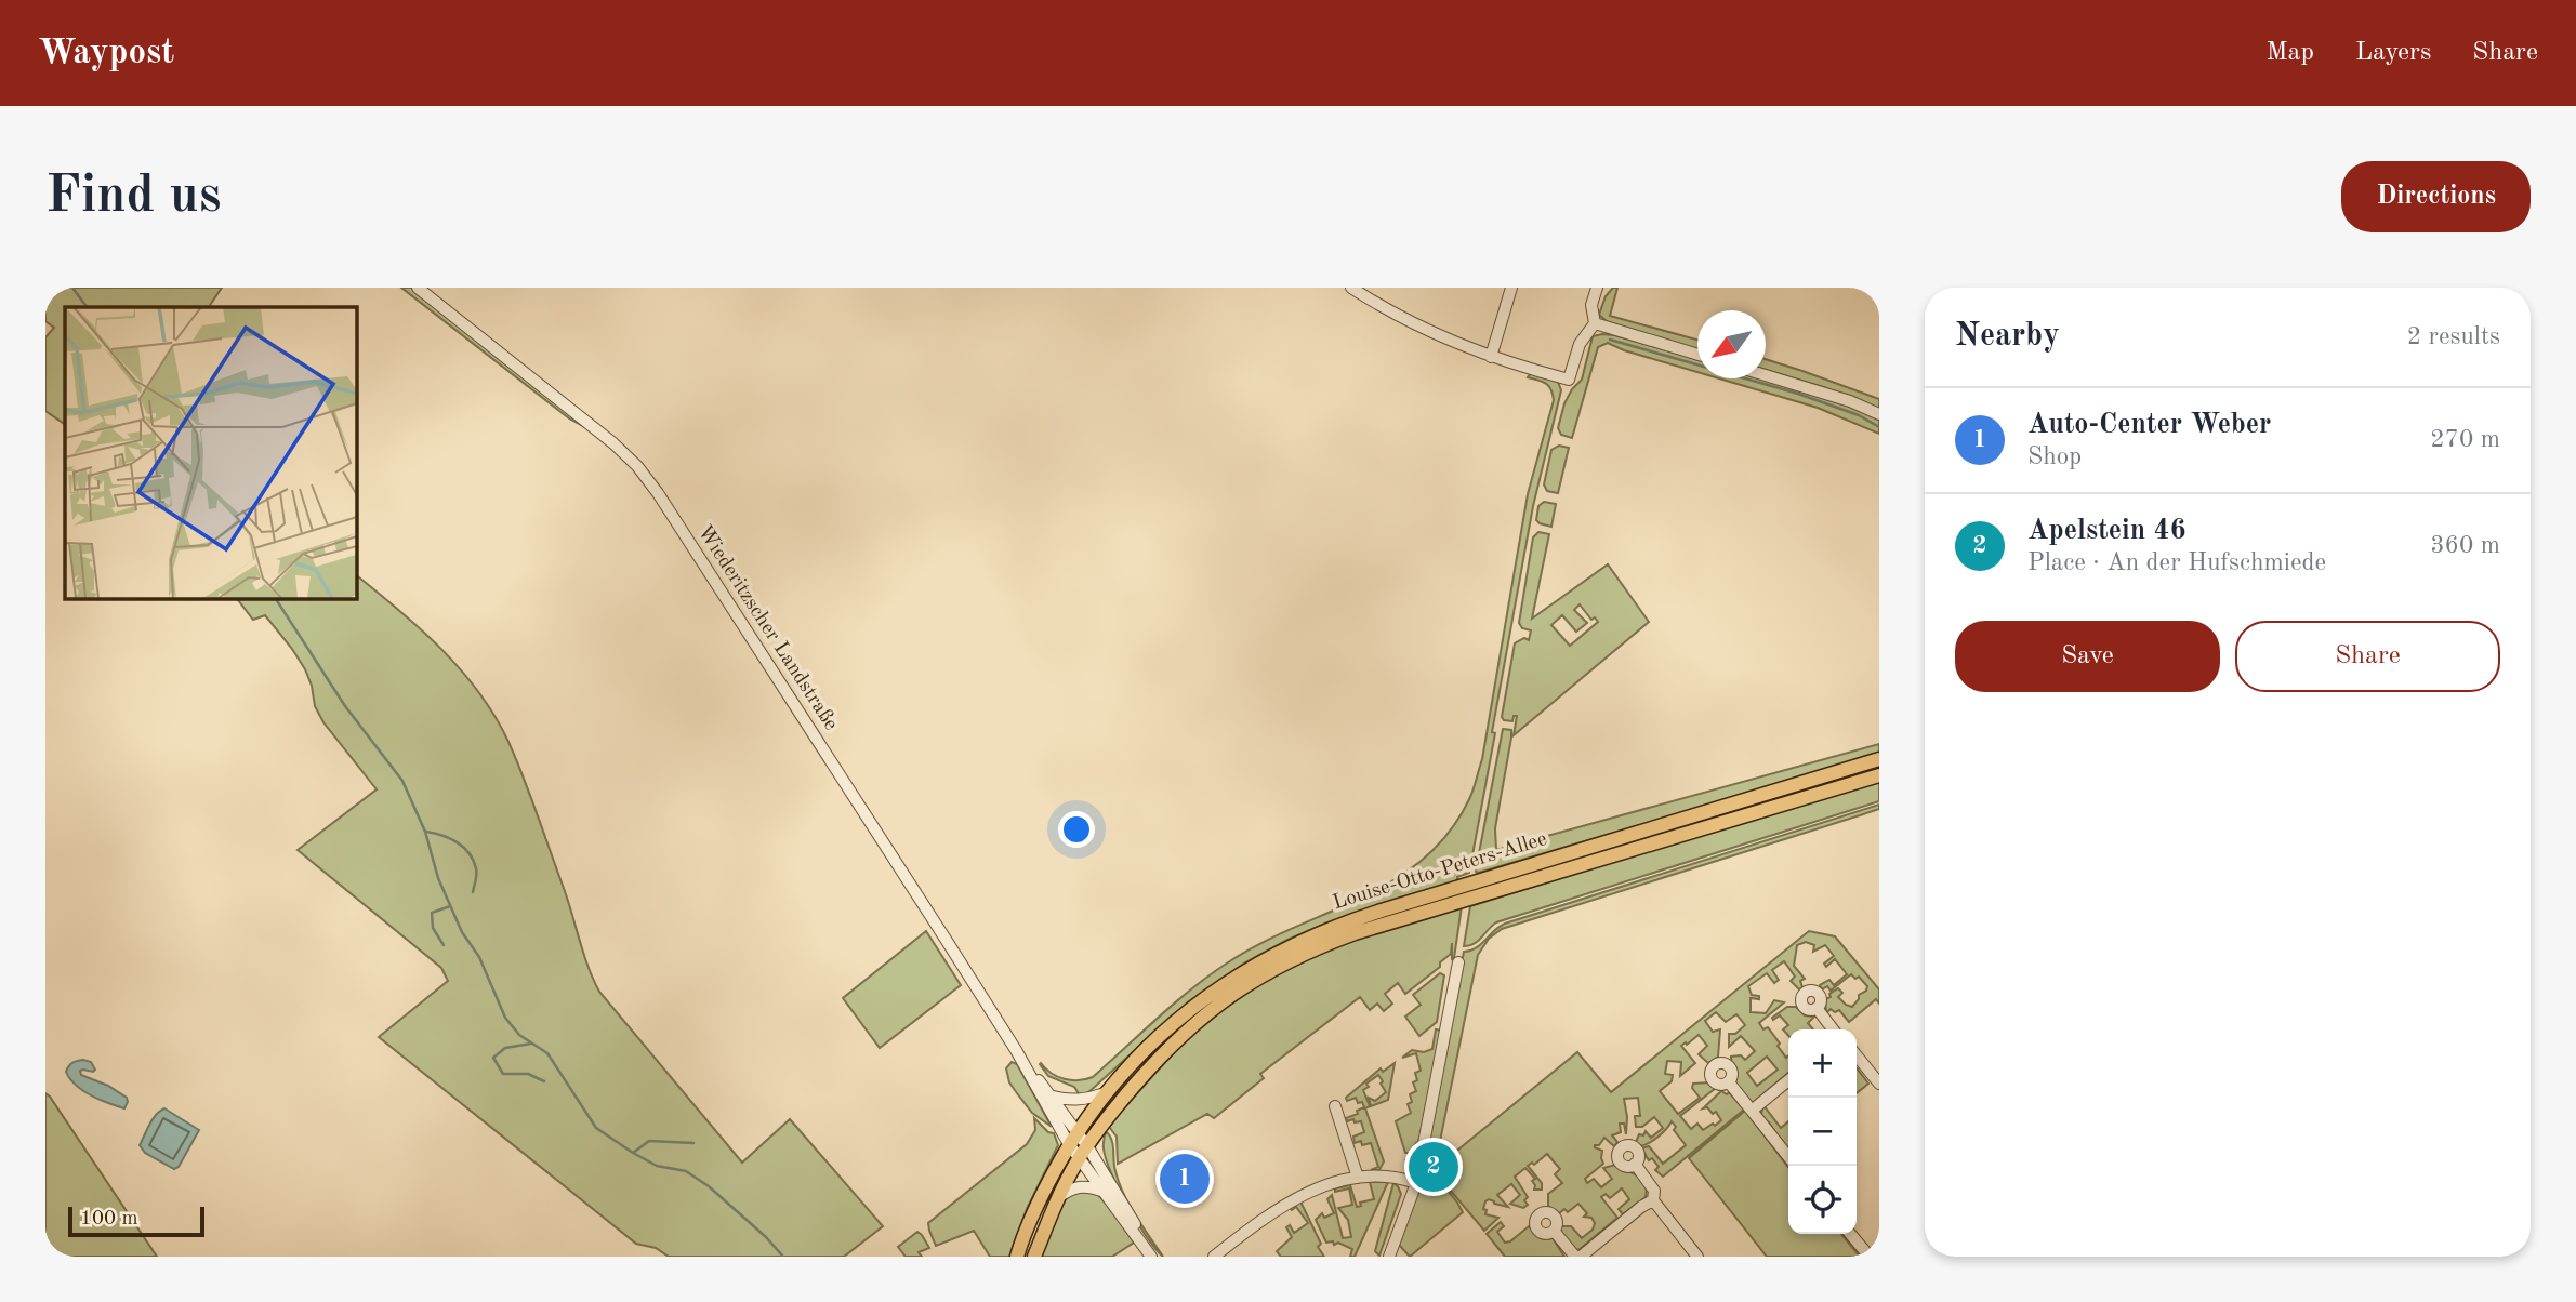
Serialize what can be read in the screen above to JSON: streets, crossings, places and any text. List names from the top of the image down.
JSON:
{
  "streets": {
    "main road": ["Louise-Otto-Peters-Allee"],
    "street": ["Wiederitzscher Landstraße"]
  },
  "crossings": [
    ["Wiederitzscher Landstraße", "Louise-Otto-Peters-Allee"]
  ],
  "scale_bar": "100 m",
  "north": "bottom left",
  "page": {
    "header": "Waypost",
    "nav": ["Map", "Layers", "Share"],
    "buttons": [
      "Directions",
      ["Save", "Share"]
    ],
    "title": "Find us",
    "heading": ["Nearby", "2 results"],
    "list": [
      {
        "mark": "1",
        "name": "Auto-Center Weber",
        "note": "Shop",
        "value": "270 m"
      },
      {
        "mark": "2",
        "name": "Apelstein 46",
        "note": "Place · An der Hufschmiede",
        "value": "360 m"
      }
    ],
    "map_buttons": ["+", "−"],
    "pins": ["2", "1"],
    "scale": "100 m"
  }
}
